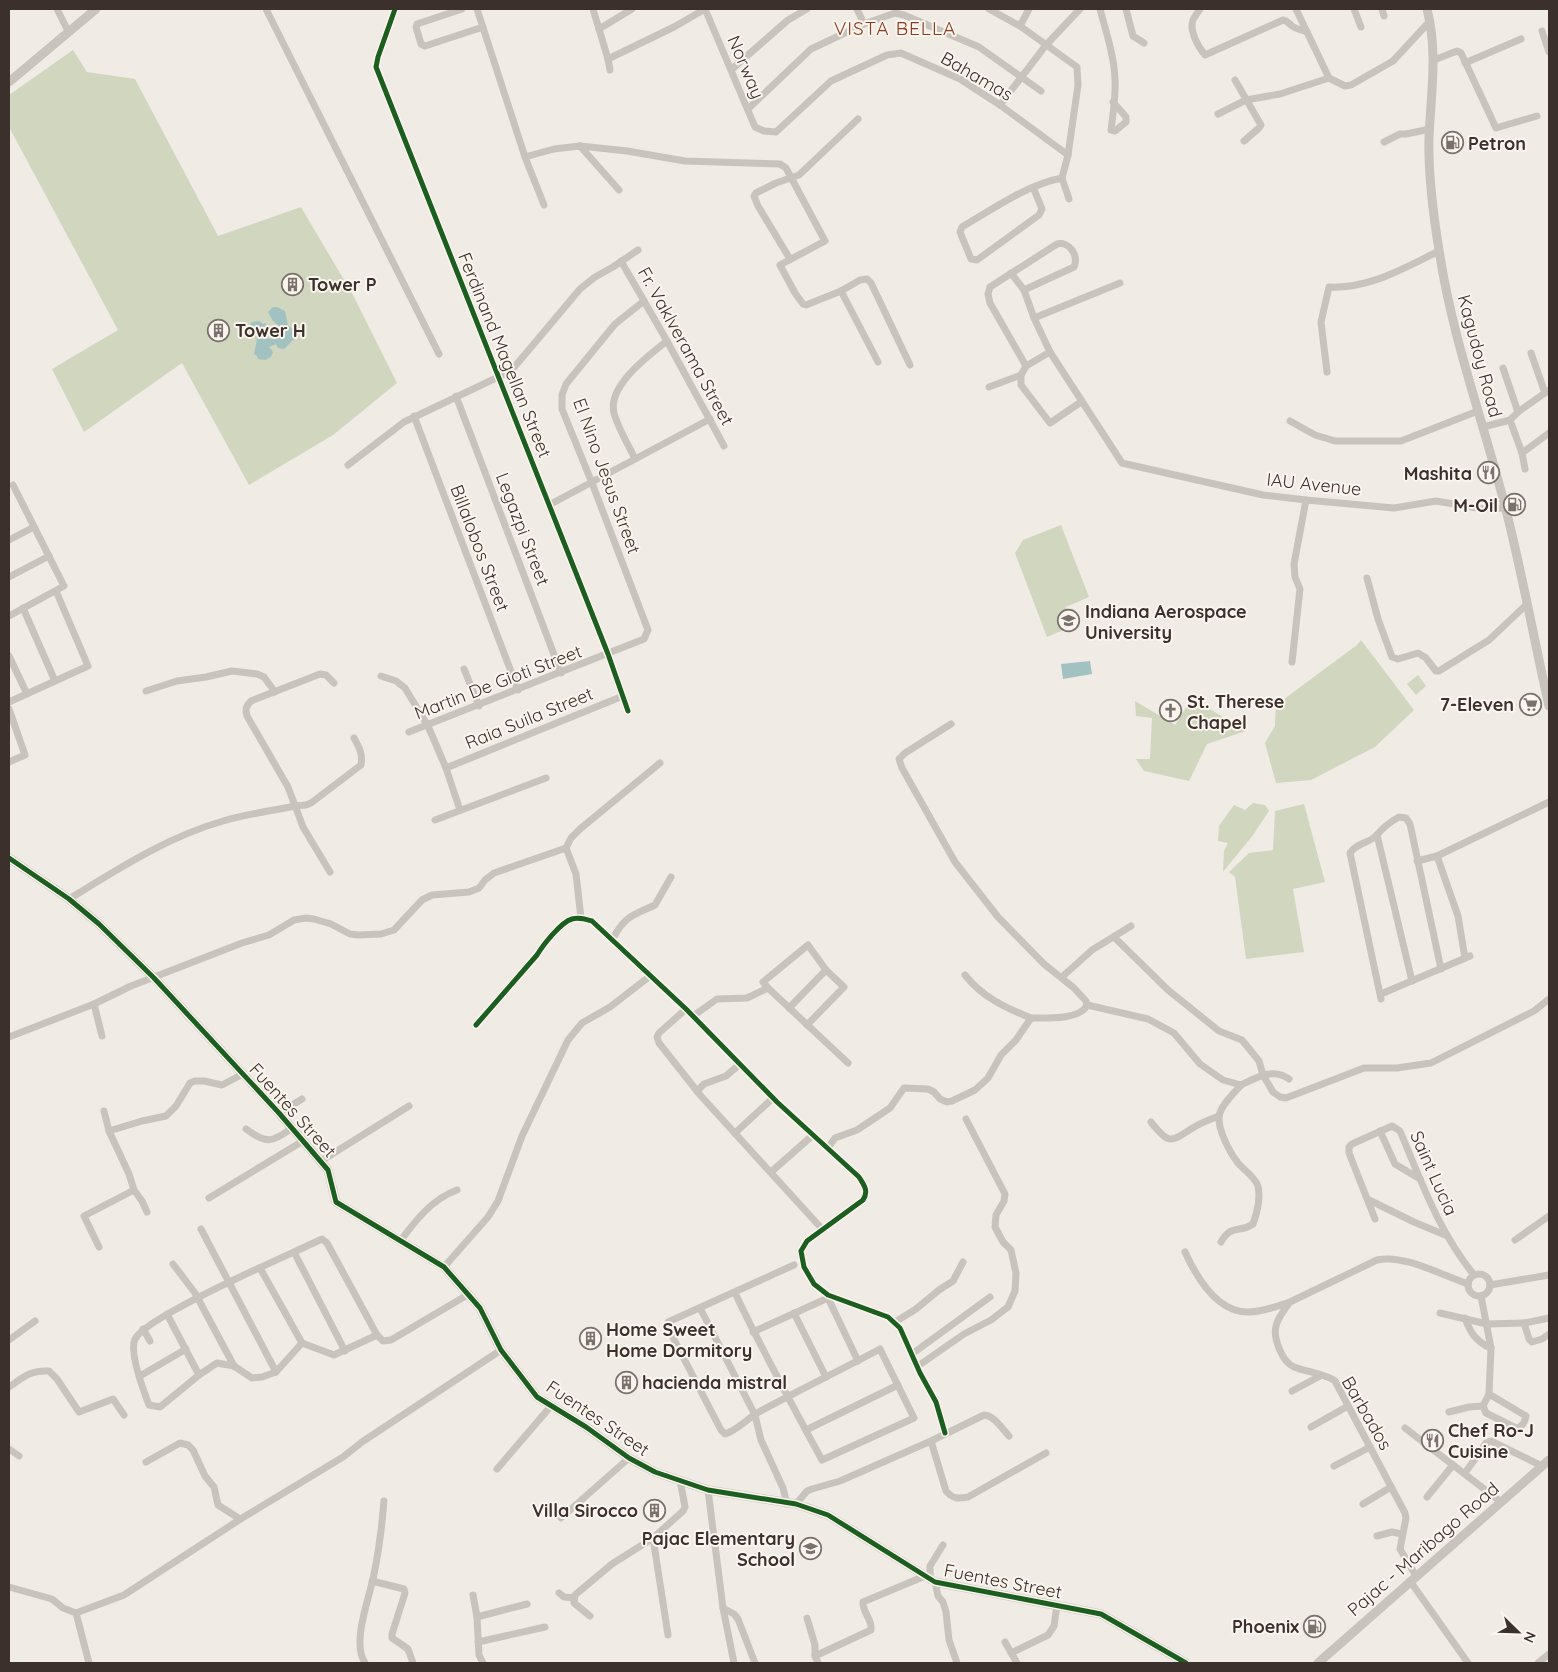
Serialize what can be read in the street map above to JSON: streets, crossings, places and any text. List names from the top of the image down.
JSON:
{
  "streets": {
    "street": [
      "Norway",
      "Bahamas",
      "Fr. Vaklverama Street",
      "Ferdinand Magellan Street",
      "Kagudoy Road",
      "El Nino Jesus Street",
      "IAU Avenue",
      "Legazpi Street",
      "Billalobos Street",
      "Martin De Gioti Street",
      "Raia Suila Street",
      "Fuentes Street",
      "Saint Lucia",
      "Barbados",
      "Pajac - Maribago Road"
    ]
  },
  "crossings": [
    ["Norway", "Bahamas"],
    ["Fr. Vaklverama Street", "El Nino Jesus Street"],
    ["Ferdinand Magellan Street", "Martin De Gioti Street"],
    ["Ferdinand Magellan Street", "Raia Suila Street"],
    ["Kagudoy Road", "IAU Avenue"],
    ["El Nino Jesus Street", "Martin De Gioti Street"],
    ["Legazpi Street", "Martin De Gioti Street"],
    ["Billalobos Street", "Martin De Gioti Street"],
    ["Barbados", "Pajac - Maribago Road"]
  ],
  "districts": ["VISTA BELLA"],
  "places": {
    "fuel station": ["Petron", "M-Oil", "Phoenix"],
    "building": [
      "Tower P",
      "Tower H",
      "Home Sweet Home Dormitory",
      "hacienda mistral",
      "Villa Sirocco"
    ],
    "restaurant": ["Mashita", "Chef Ro-J Cuisine"],
    "school or university": ["Indiana Aerospace University", "Pajac Elementary School"],
    "supermarket": ["7-Eleven"],
    "church": ["St. Therese Chapel"]
  },
  "north": "bottom right"
}
